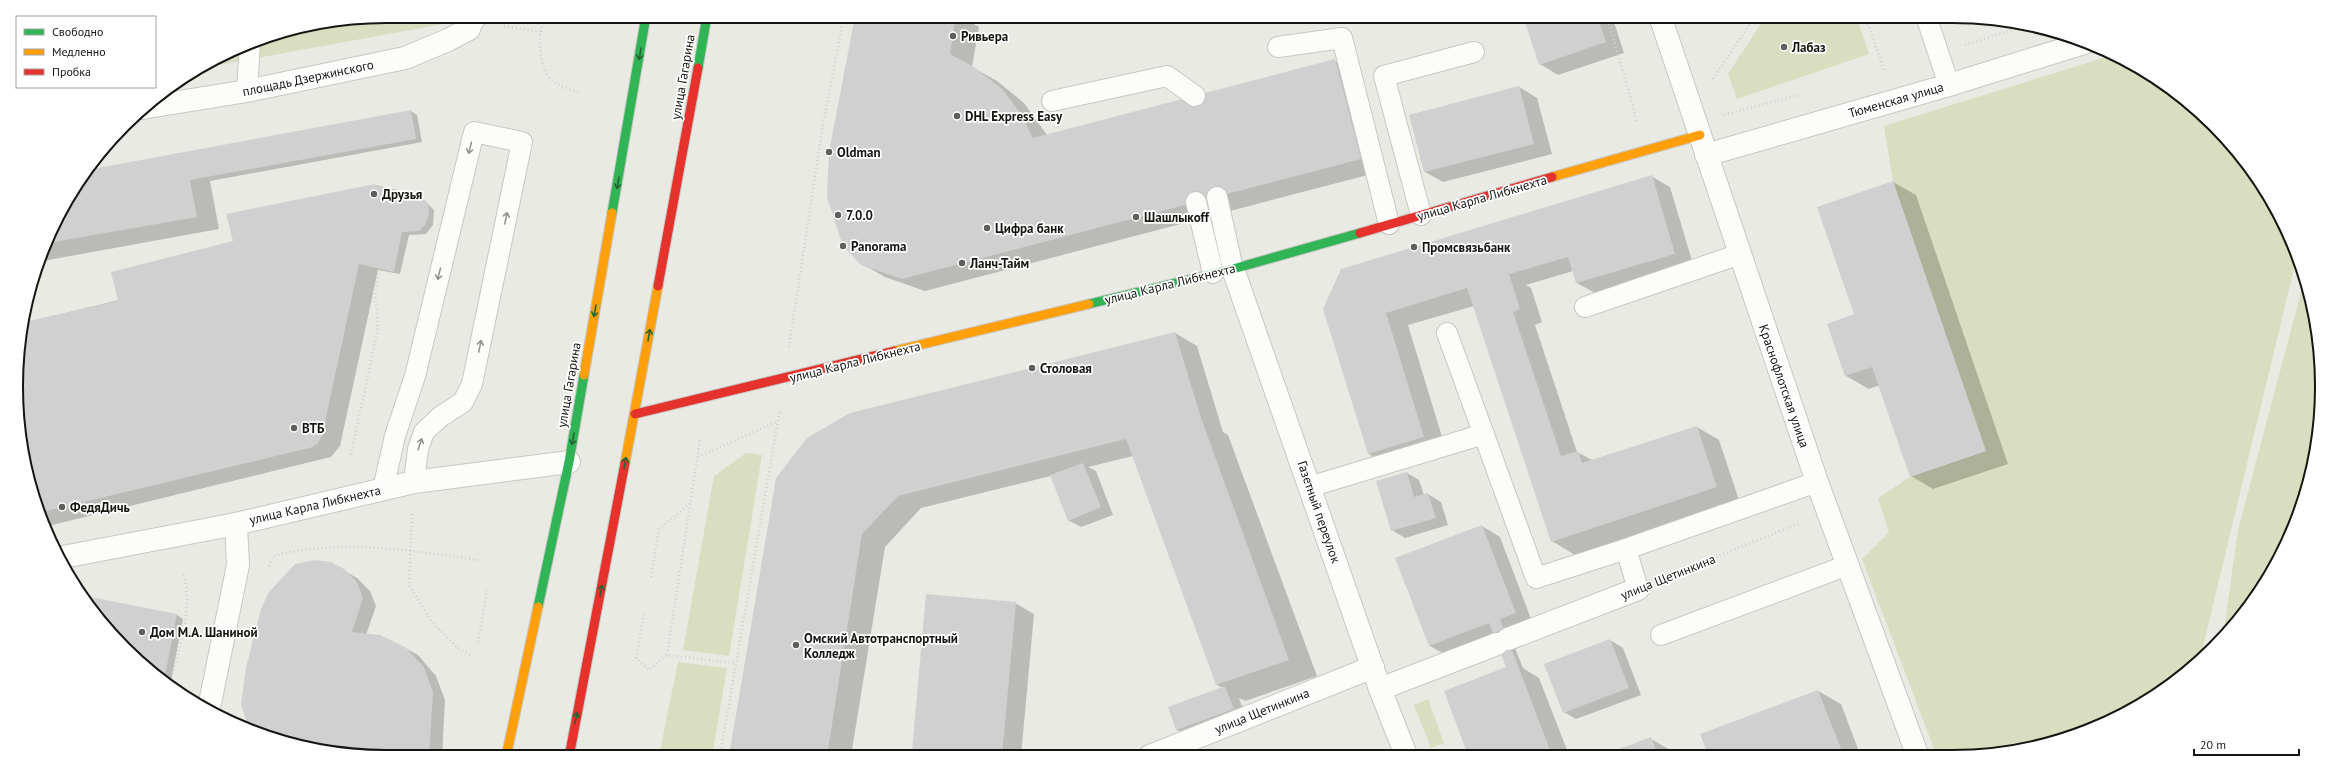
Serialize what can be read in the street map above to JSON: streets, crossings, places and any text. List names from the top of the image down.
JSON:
{
  "streets": {
    "main road": ["улица Гагарина", "улица Карла Либкнехта"],
    "street": [
      "площадь Дзержинского",
      "Тюменская улица",
      "Краснофлотская улица",
      "Газетный переулок",
      "улица Щетинкина"
    ]
  },
  "crossings": [
    ["улица Гагарина", "улица Карла Либкнехта"],
    ["Тюменская улица", "улица Карла Либкнехта"],
    ["Тюменская улица", "Краснофлотская улица"],
    ["улица Карла Либкнехта", "Краснофлотская улица"],
    ["улица Карла Либкнехта", "Газетный переулок"],
    ["Краснофлотская улица", "улица Щетинкина"],
    ["Газетный переулок", "улица Щетинкина"]
  ],
  "places": [
    "Ривьера",
    "Лабаз",
    "DHL Express Easy",
    "Oldman",
    "Друзья",
    "7.0.0",
    "Шашлыкoff",
    "Цифра банк",
    "Panorama",
    "Промсвязьбанк",
    "Ланч-Тайм",
    "Столовая",
    "ВТБ",
    "ФедяДичь",
    "Дом М.А. Шаниной",
    "Омский Автотранспортный Колледж"
  ],
  "legend": ["Свободно", "Медленно", "Пробка"],
  "scale_bar": "20 m"
}
